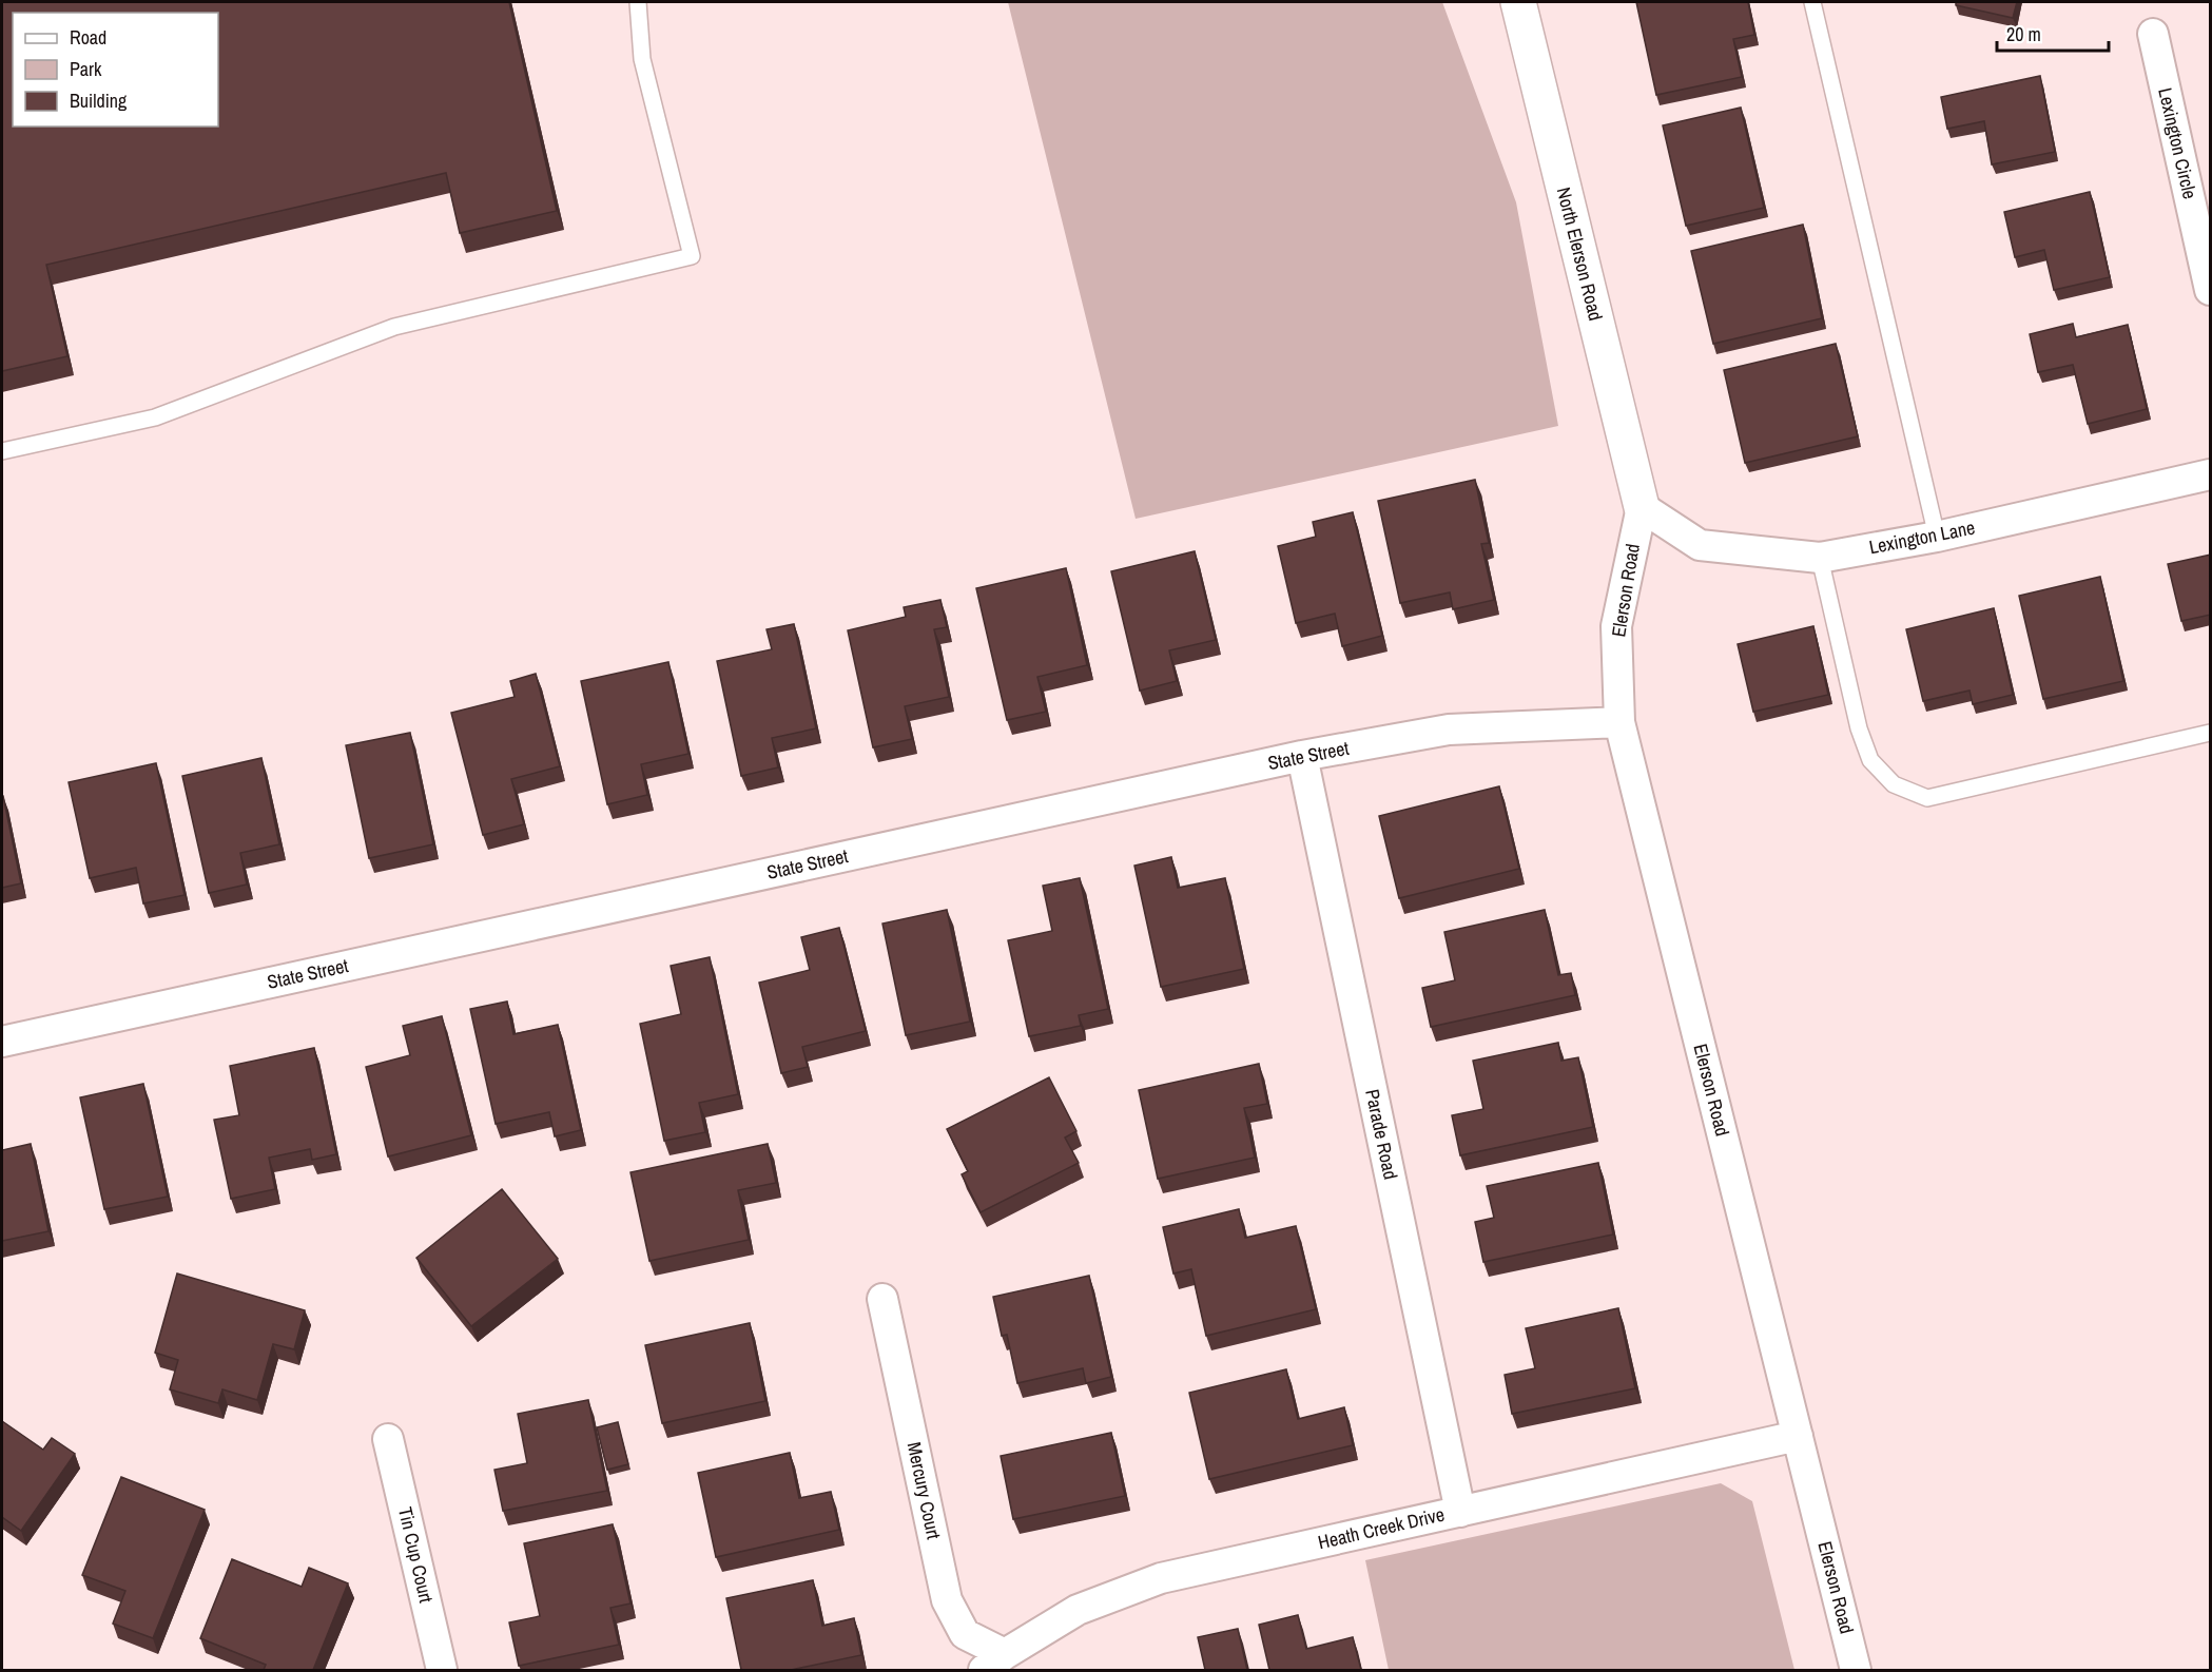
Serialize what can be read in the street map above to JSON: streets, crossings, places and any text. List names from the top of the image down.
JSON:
{
  "streets": {
    "street": [
      "Lexington Circle",
      "North Elerson Road",
      "Lexington Lane",
      "Elerson Road",
      "State Street",
      "Parade Road",
      "Mercury Court",
      "Heath Creek Drive",
      "Tin Cup Court"
    ]
  },
  "crossings": [
    ["North Elerson Road", "Lexington Lane"],
    ["North Elerson Road", "Elerson Road"],
    ["Lexington Lane", "Elerson Road"],
    ["Elerson Road", "State Street"],
    ["Elerson Road", "Heath Creek Drive"],
    ["State Street", "Parade Road"],
    ["Parade Road", "Heath Creek Drive"],
    ["Mercury Court", "Heath Creek Drive"]
  ],
  "legend": ["Road", "Park", "Building"],
  "scale_bar": "20 m"
}
